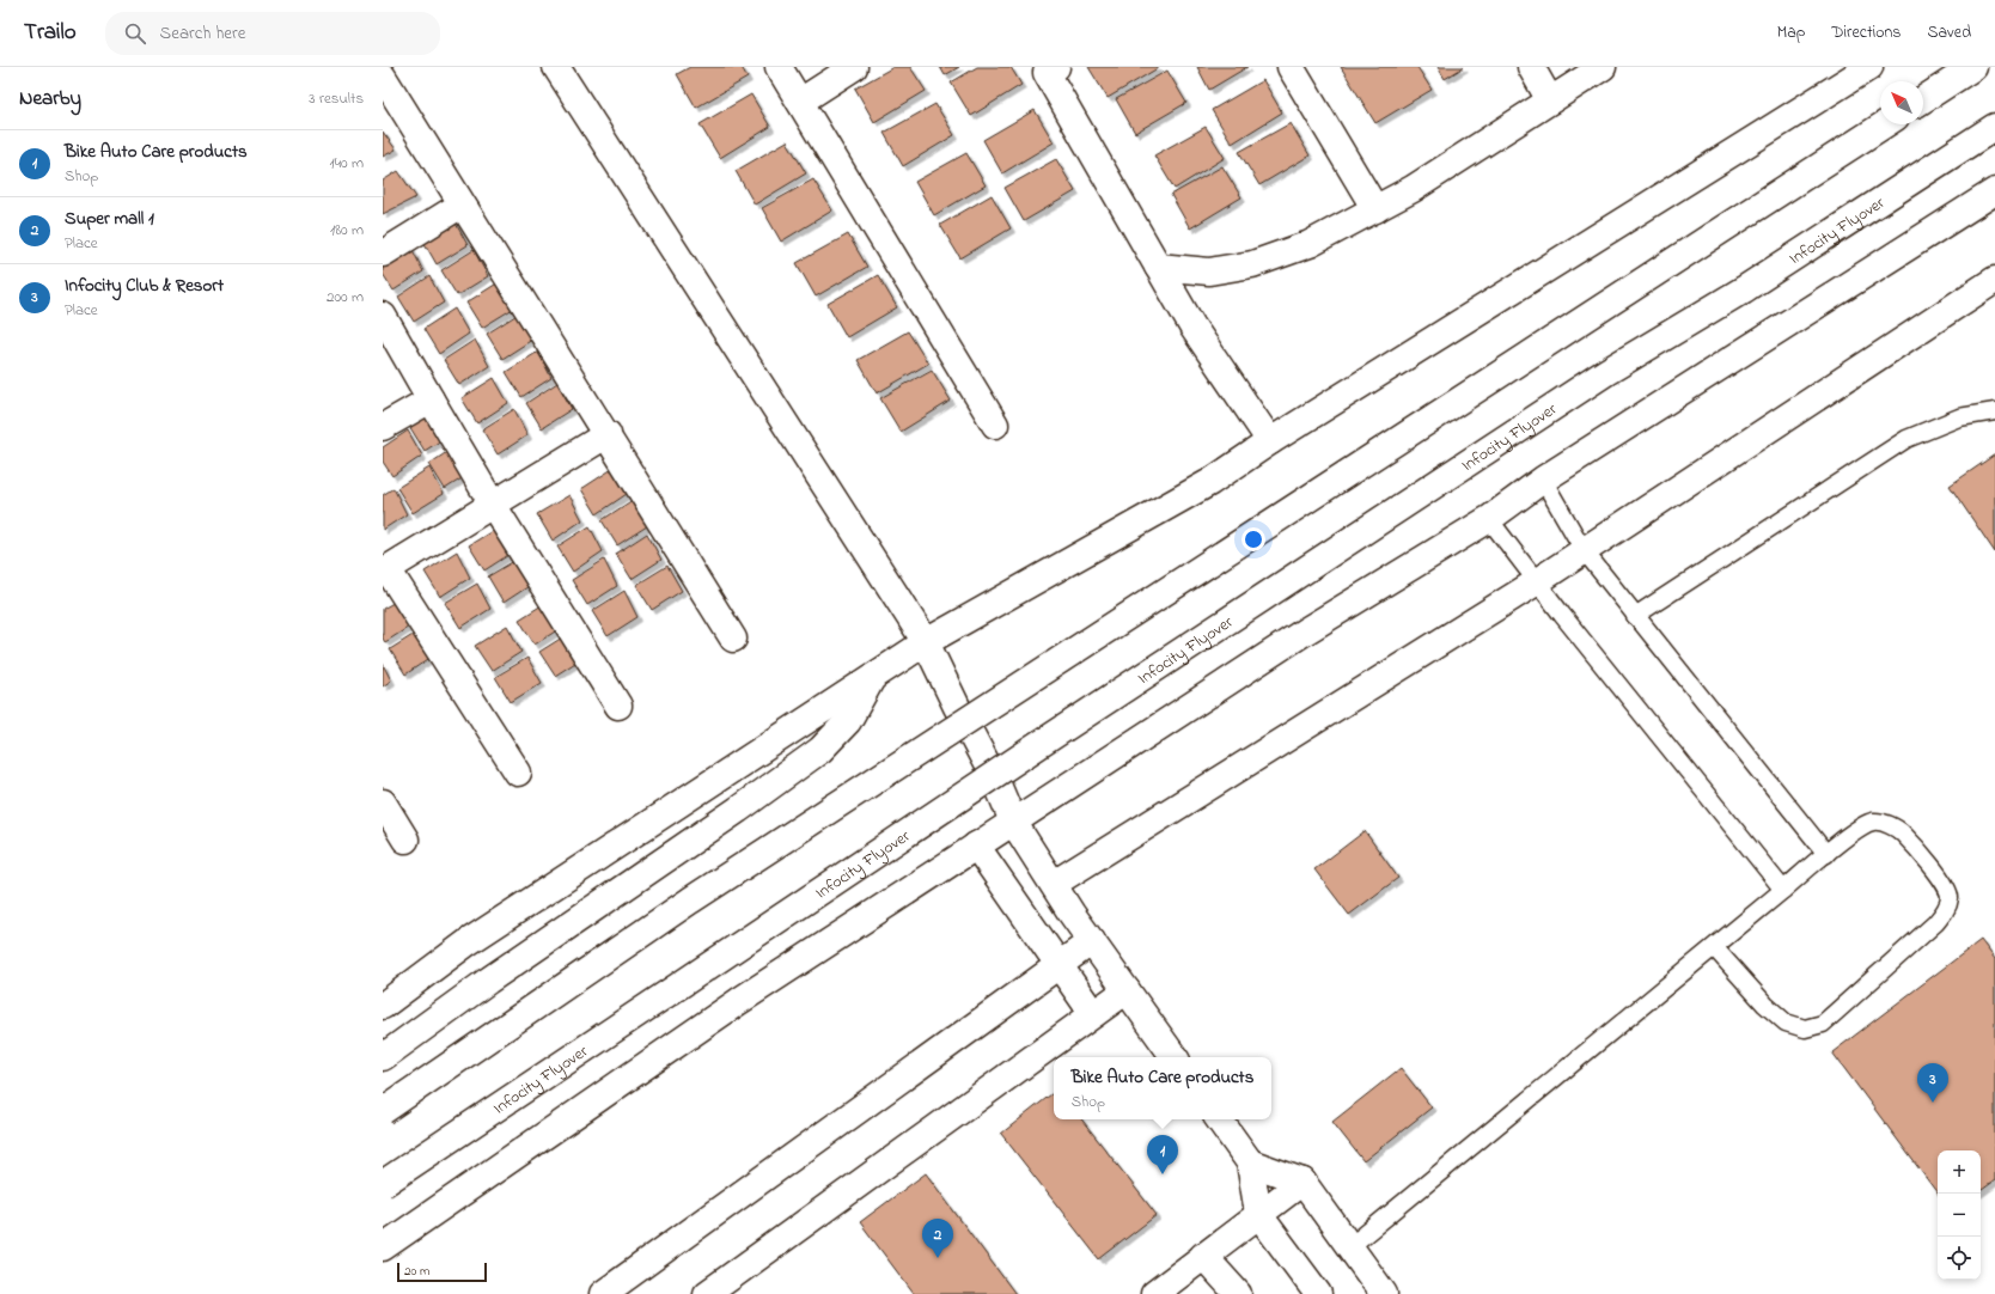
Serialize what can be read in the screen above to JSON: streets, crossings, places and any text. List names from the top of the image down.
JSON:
{
  "streets": {
    "main road": ["Infocity Flyover"]
  },
  "scale_bar": "20 m",
  "north": "top left",
  "page": {
    "header": "Trailo",
    "search": "Search here",
    "nav": ["Map", "Directions", "Saved"],
    "heading": ["Nearby", "3 results"],
    "list": [
      {
        "mark": "1",
        "name": "Bike Auto Care products",
        "note": "Shop",
        "value": "140 m"
      },
      {
        "mark": "2",
        "name": "Super mall 1",
        "note": "Place",
        "value": "180 m"
      },
      {
        "mark": "3",
        "name": "Infocity Club & Resort",
        "note": "Place",
        "value": "200 m"
      }
    ],
    "popup": ["Bike Auto Care products", "Shop"],
    "pins": ["3", "1", "2"],
    "map_buttons": ["+", "−"],
    "scale": "20 m"
  }
}
